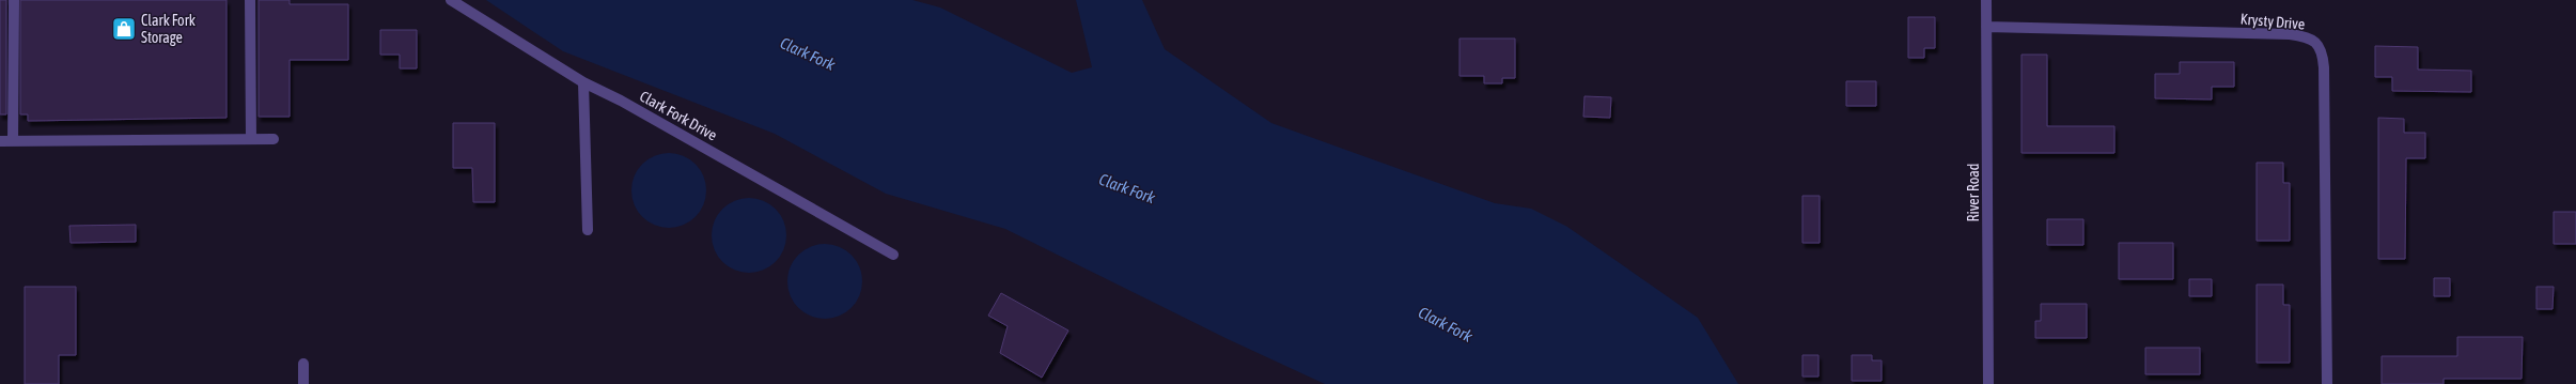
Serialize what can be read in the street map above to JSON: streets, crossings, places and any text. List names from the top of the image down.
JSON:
{
  "streets": {
    "street": ["Krysty Drive", "Clark Fork Drive", "River Road"]
  },
  "crossings": [
    ["Krysty Drive", "River Road"]
  ],
  "water": ["Clark Fork"],
  "places": {
    "shop": ["Clark Fork Storage"]
  }
}
